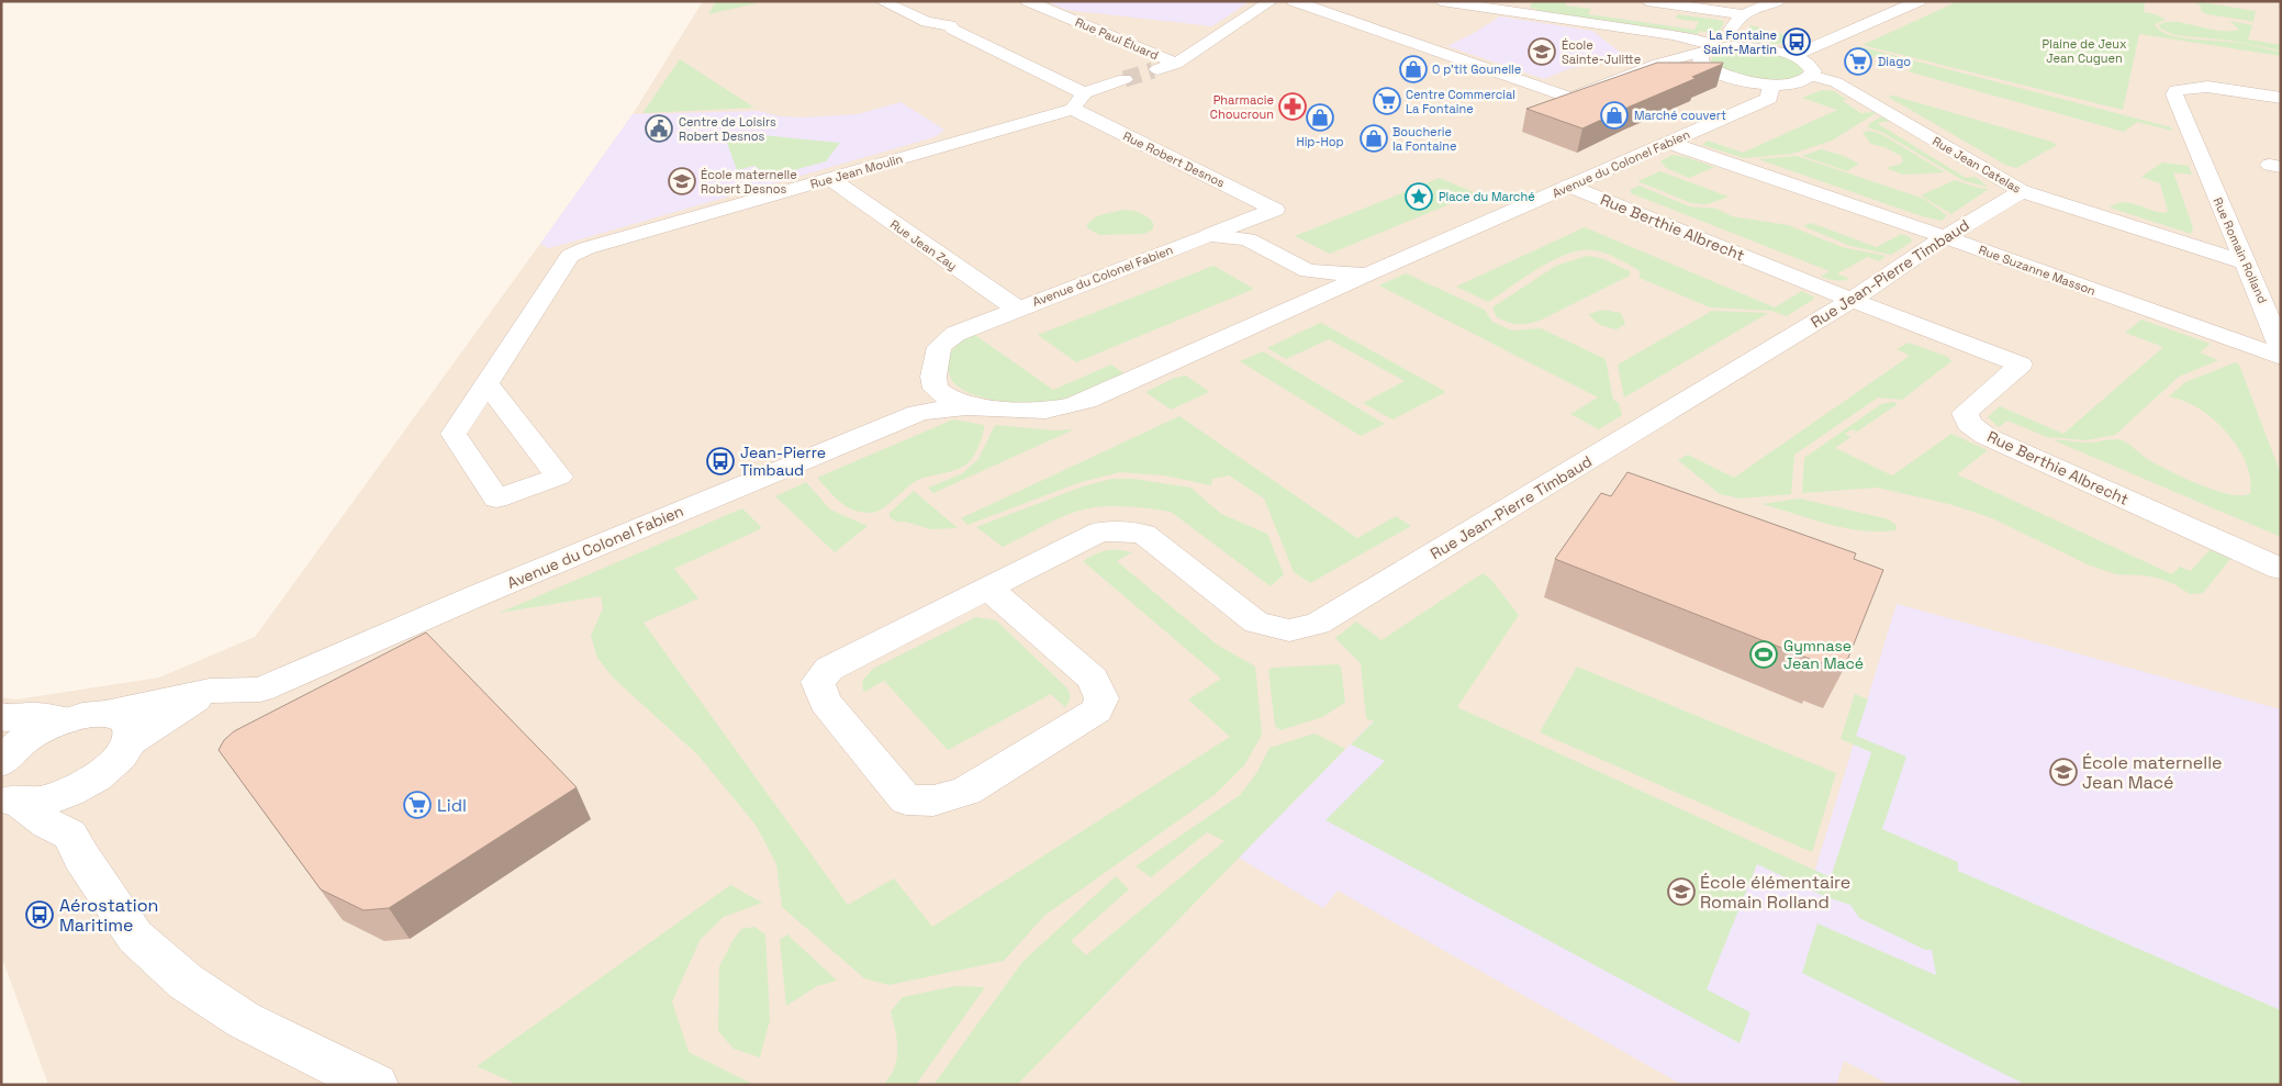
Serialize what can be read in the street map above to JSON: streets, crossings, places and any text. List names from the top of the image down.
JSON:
{
  "streets": {
    "street": [
      "Rue Paul Éluard",
      "Rue Robert Desnos",
      "Avenue du Colonel Fabien",
      "Rue Jean Catelas",
      "Rue Jean Moulin",
      "Rue Berthie Albrecht",
      "Rue Jean Zay",
      "Rue Romain Rolland",
      "Rue Suzanne Masson",
      "Rue Jean-Pierre Timbaud"
    ]
  },
  "crossings": [
    ["Rue Robert Desnos", "Rue Jean Moulin"],
    ["Avenue du Colonel Fabien", "Rue Berthie Albrecht"],
    ["Avenue du Colonel Fabien", "Rue Jean Zay"],
    ["Avenue du Colonel Fabien", "Rue Suzanne Masson"],
    ["Rue Jean Catelas", "Rue Romain Rolland"],
    ["Rue Jean Catelas", "Rue Jean-Pierre Timbaud"],
    ["Rue Jean Moulin", "Rue Jean Zay"],
    ["Rue Berthie Albrecht", "Rue Jean-Pierre Timbaud"],
    ["Rue Suzanne Masson", "Rue Jean-Pierre Timbaud"]
  ],
  "parks": ["Plaine de Jeux Jean Cuguen"],
  "places": {
    "bus stop": ["La Fontaine Saint-Martin", "Jean-Pierre Timbaud", "Aérostation Maritime"],
    "school or university": [
      "École Sainte-Julitte",
      "École maternelle Robert Desnos",
      "École maternelle Jean Macé",
      "École élémentaire Romain Rolland"
    ],
    "supermarket": ["Diago", "Centre Commercial La Fontaine", "Lidl"],
    "shop": [
      "O p’tit Gounelle",
      "Marché couvert",
      "Hip-Hop",
      "Boucherie la Fontaine"
    ],
    "pharmacy": ["Pharmacie Choucroun"],
    "public building": ["Centre de Loisirs Robert Desnos"],
    "place": ["Place du Marché"],
    "sports": ["Gymnase Jean Macé"]
  }
}
